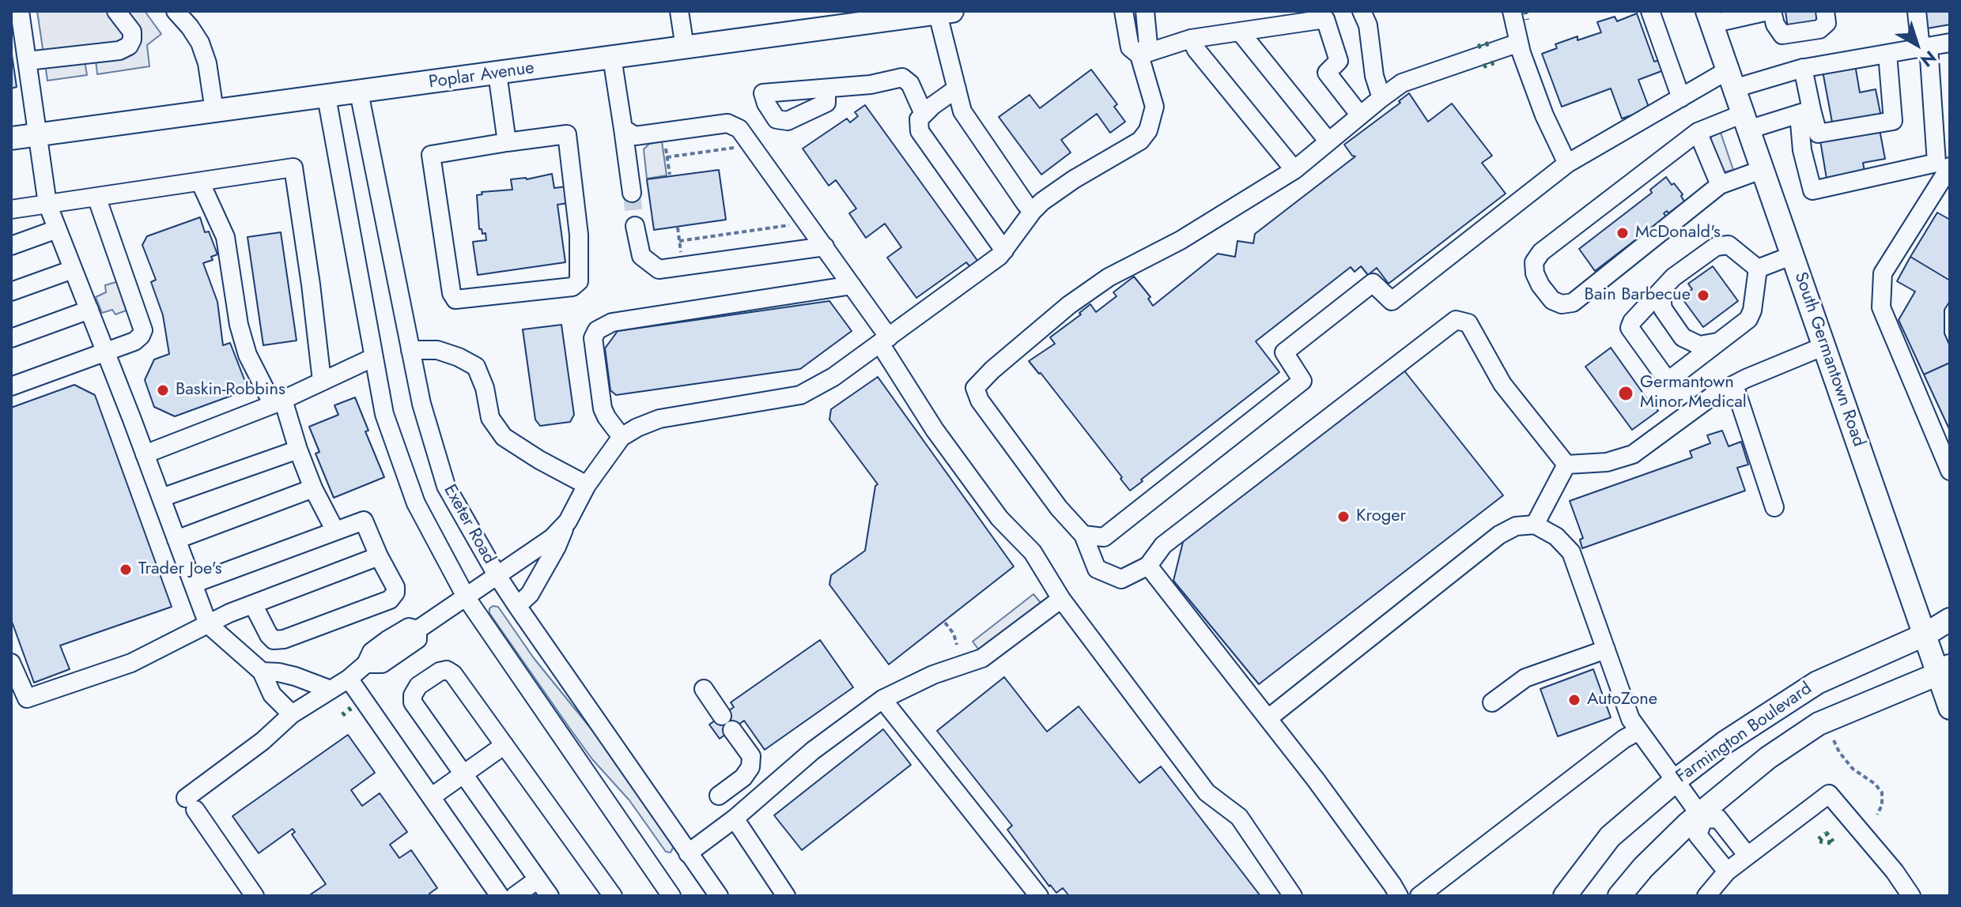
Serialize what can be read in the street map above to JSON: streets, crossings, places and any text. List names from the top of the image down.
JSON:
{
  "streets": {
    "main road": ["Poplar Avenue", "South Germantown Road", "Farmington Boulevard"],
    "street": ["Exeter Road"]
  },
  "crossings": [
    ["Poplar Avenue", "Exeter Road"],
    ["South Germantown Road", "Farmington Boulevard"]
  ],
  "places": [
    "McDonald's",
    "Bain Barbecue",
    "Baskin-Robbins",
    "Germantown Minor Medical",
    "Kroger",
    "Trader Joe's",
    "AutoZone"
  ],
  "north": "bottom right"
}
